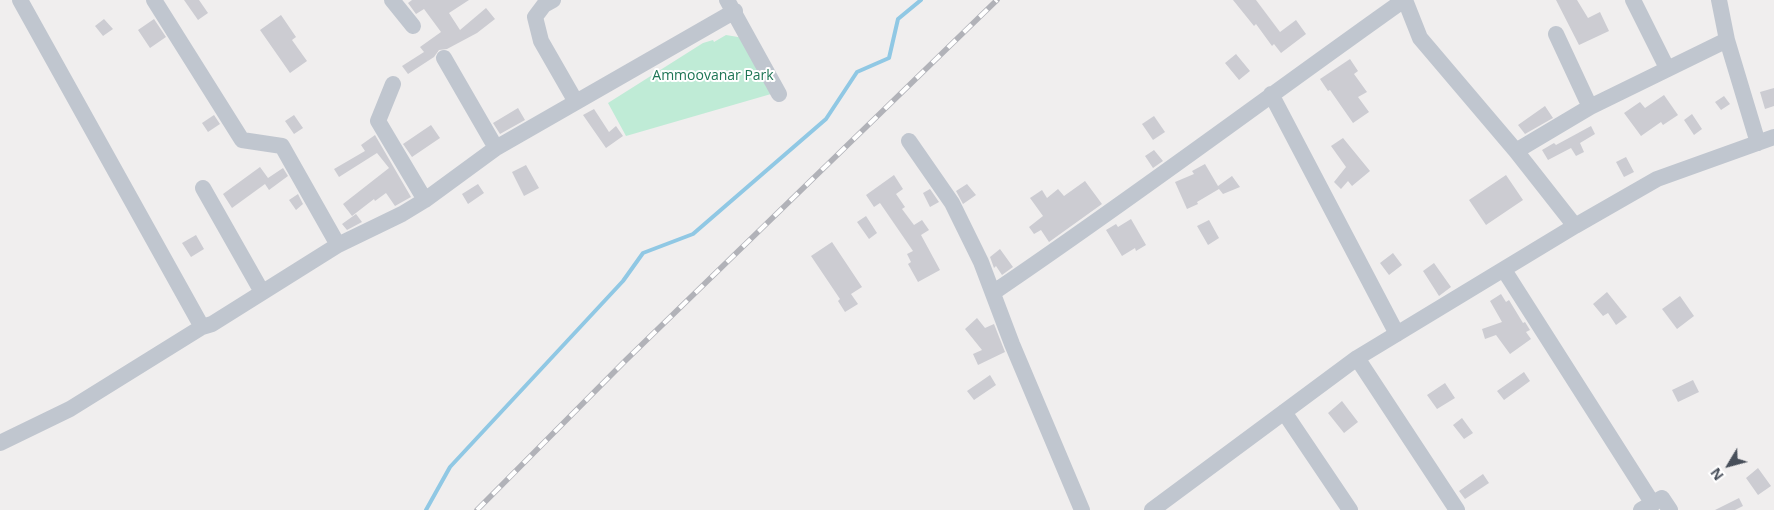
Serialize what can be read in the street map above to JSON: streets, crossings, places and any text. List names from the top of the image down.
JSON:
{
  "parks": ["Ammoovanar Park"],
  "north": "bottom left"
}
